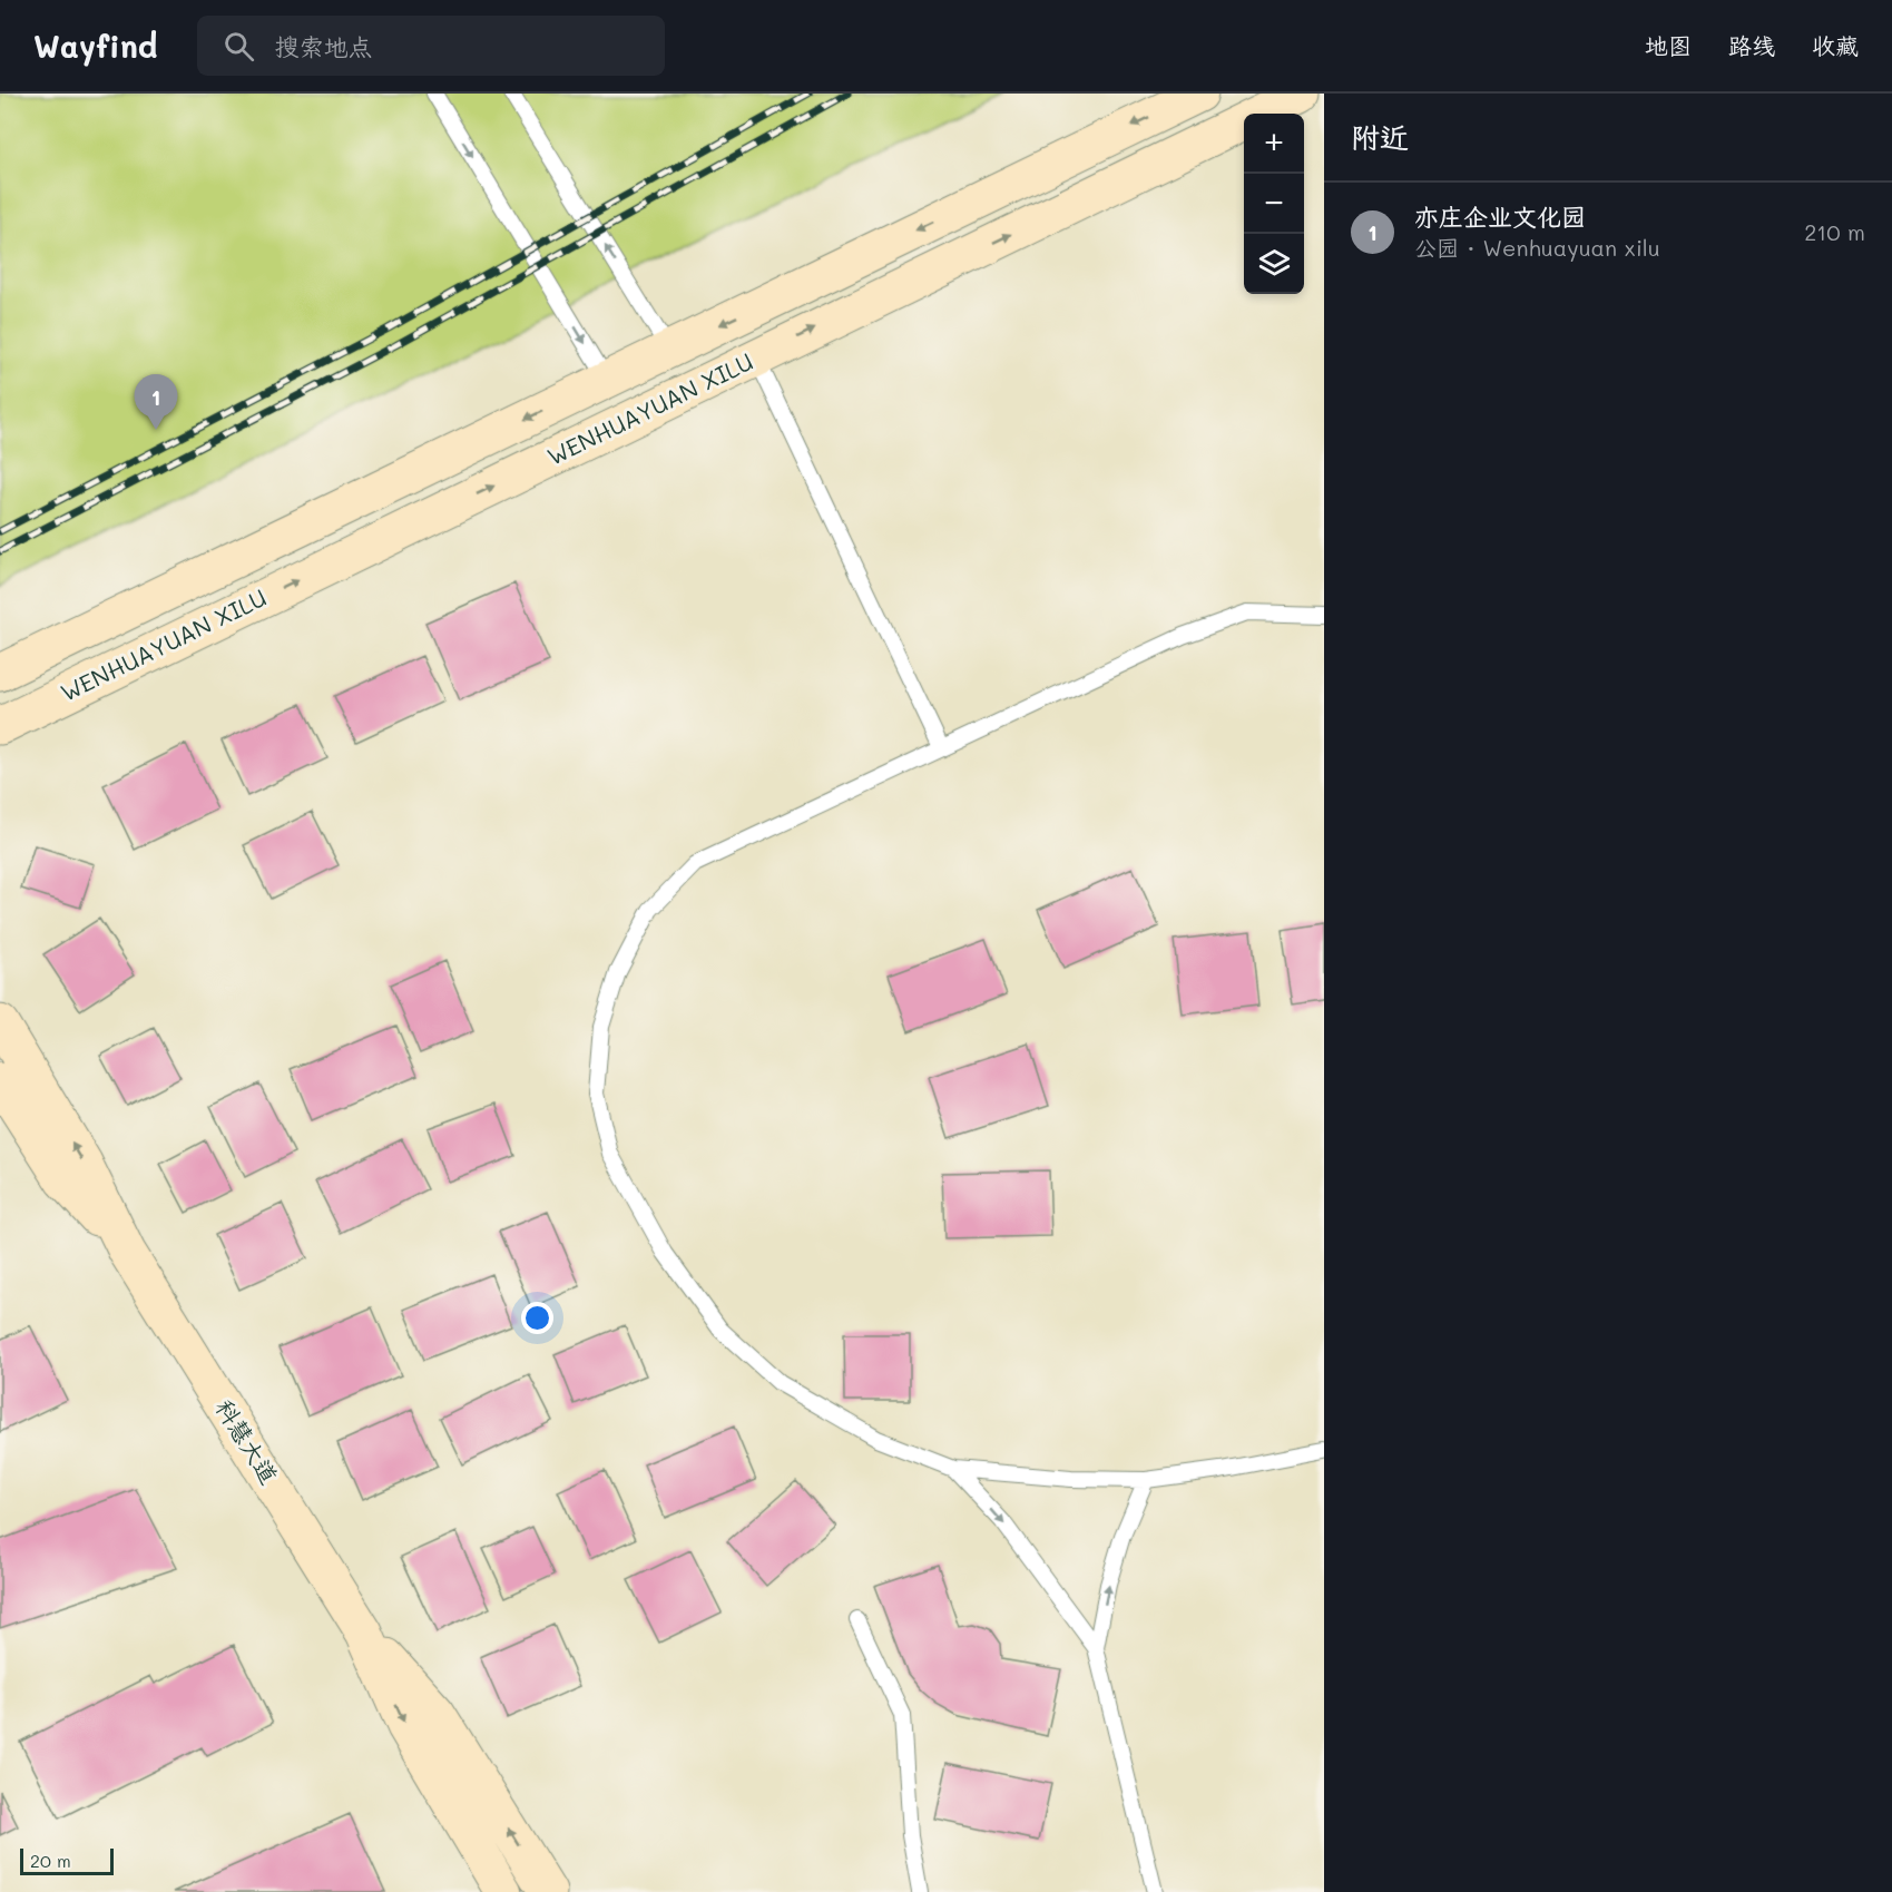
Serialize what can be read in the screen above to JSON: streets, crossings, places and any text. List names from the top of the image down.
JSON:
{
  "streets": {
    "main road": ["WENHUAYUAN XILU", "科慧大道"]
  },
  "scale_bar": "20 m",
  "page": {
    "header": "Wayfind",
    "search": "搜索地点",
    "nav": ["地图", "路线", "收藏"],
    "heading": "附近",
    "map_buttons": ["+", "−"],
    "list": [
      {
        "mark": "1",
        "name": "亦庄企业文化园",
        "note": "公园 · Wenhuayuan xilu",
        "value": "210 m"
      }
    ],
    "pins": "1",
    "scale": "20 m"
  }
}
